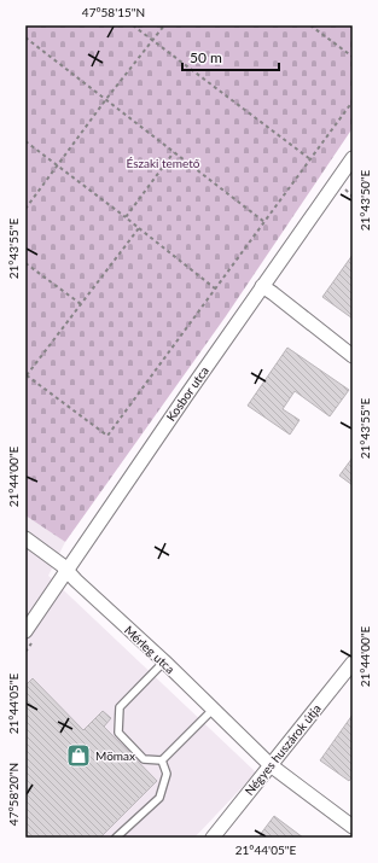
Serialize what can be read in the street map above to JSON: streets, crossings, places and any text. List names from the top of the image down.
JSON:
{
  "streets": {
    "street": ["Kosbor utca", "Mérleg utca", "Négyes huszárok útja"]
  },
  "crossings": [
    ["Kosbor utca", "Mérleg utca"],
    ["Mérleg utca", "Négyes huszárok útja"]
  ],
  "parks": ["Északi temető"],
  "places": {
    "shop": ["Mömax"]
  },
  "scale_bar": "50 m",
  "coordinates": [
    "47°58'15\"N",
    "21°43'50\"E",
    "21°43'55\"E",
    "21°44'00\"E",
    "21°44'05\"E",
    "47°58'20\"N"
  ]
}
